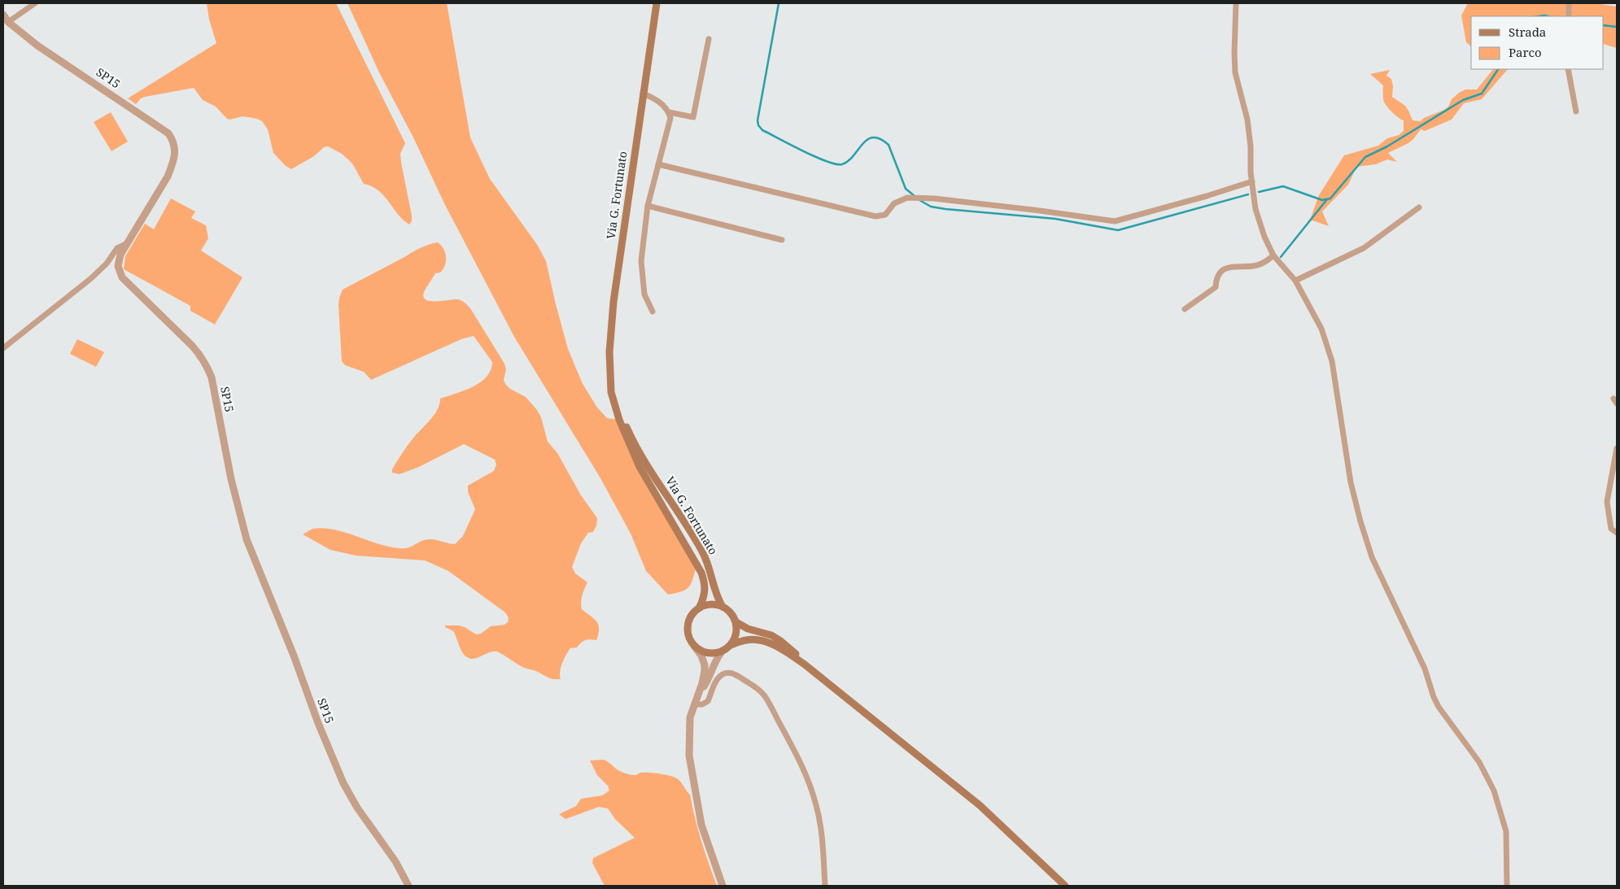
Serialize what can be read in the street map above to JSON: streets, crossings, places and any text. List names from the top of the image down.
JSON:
{
  "streets": {
    "main road": ["Via G. Fortunato"],
    "street": ["SP15"]
  },
  "legend": ["Strada", "Parco"]
}
